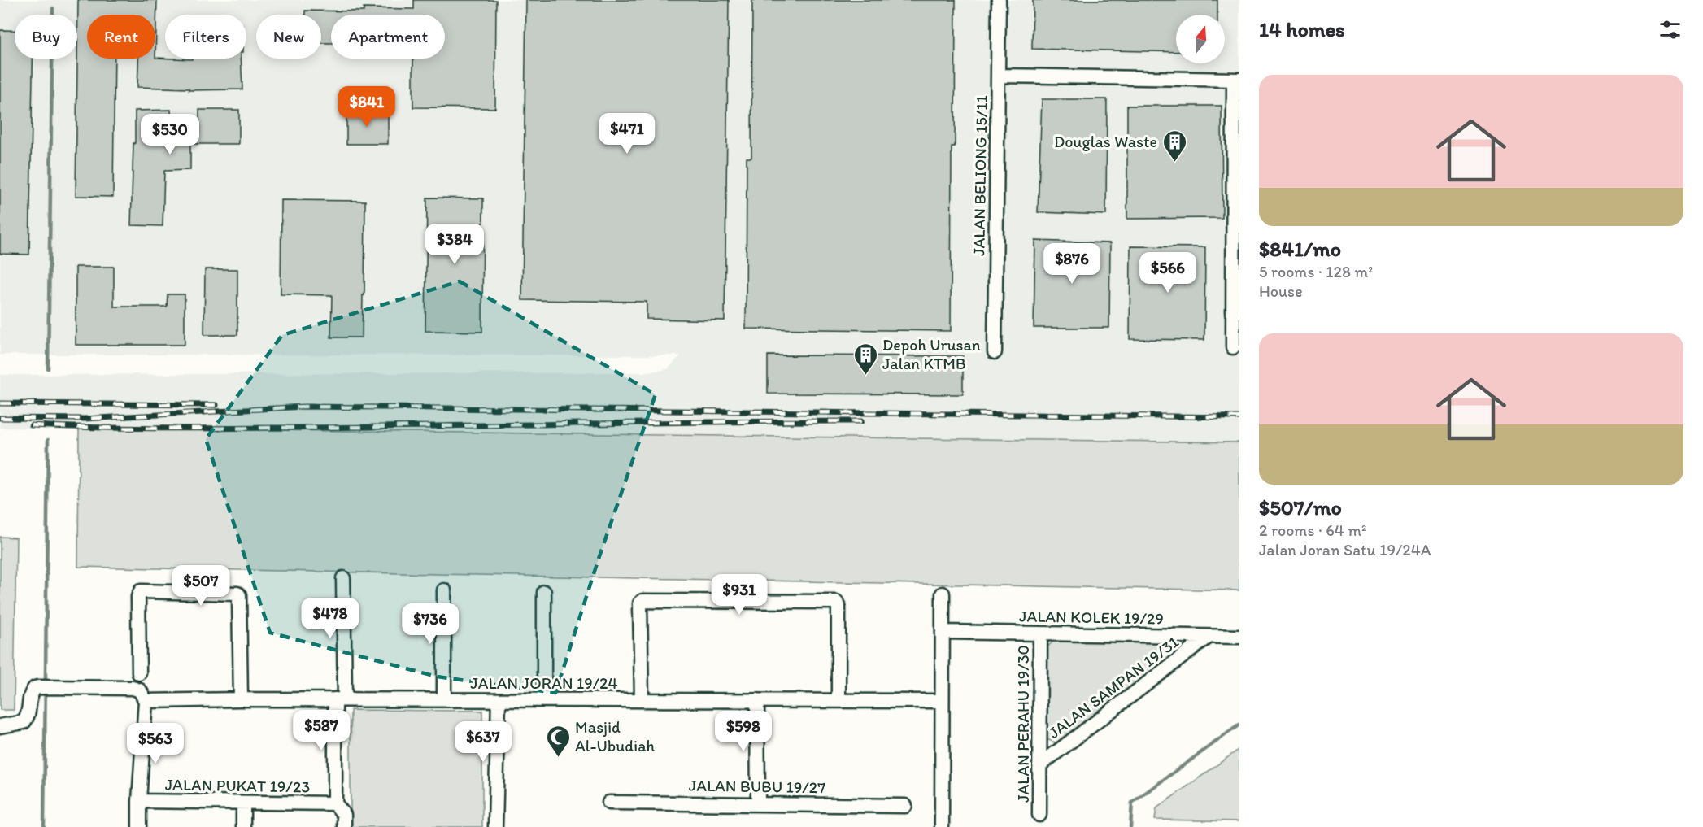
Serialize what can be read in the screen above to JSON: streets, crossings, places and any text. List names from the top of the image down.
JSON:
{
  "streets": {
    "street": [
      "JALAN BELIONG 15/11",
      "JALAN KOLEK 19/29",
      "JALAN JORAN 19/24",
      "JALAN SAMPAN 19/31",
      "JALAN PERAHU 19/30",
      "JALAN PUKAT 19/23",
      "JALAN BUBU 19/27"
    ]
  },
  "crossings": [
    ["JALAN KOLEK 19/29", "JALAN SAMPAN 19/31"],
    ["JALAN KOLEK 19/29", "JALAN PERAHU 19/30"],
    ["JALAN SAMPAN 19/31", "JALAN PERAHU 19/30"]
  ],
  "places": {
    "building": ["Douglas Waste", "Depoh Urusan Jalan KTMB"],
    "mosque": ["Masjid Al-Ubudiah"]
  },
  "north": "top",
  "page": {
    "heading": "14 homes",
    "chip": [
      "Buy",
      "Rent",
      "Filters",
      "New",
      "Apartment"
    ],
    "list": [
      {
        "name": "$841/mo",
        "note": "5 rooms · 128 m² · House"
      },
      {
        "name": "$507/mo",
        "note": "2 rooms · 64 m² · Jalan Joran Satu 19/24A"
      }
    ],
    "price": [
      "$841",
      "$471",
      "$530",
      "$384",
      "$876",
      "$566",
      "$507",
      "$931",
      "$478",
      "$736",
      "$587",
      "$598",
      "$637",
      "$563"
    ]
  }
}
